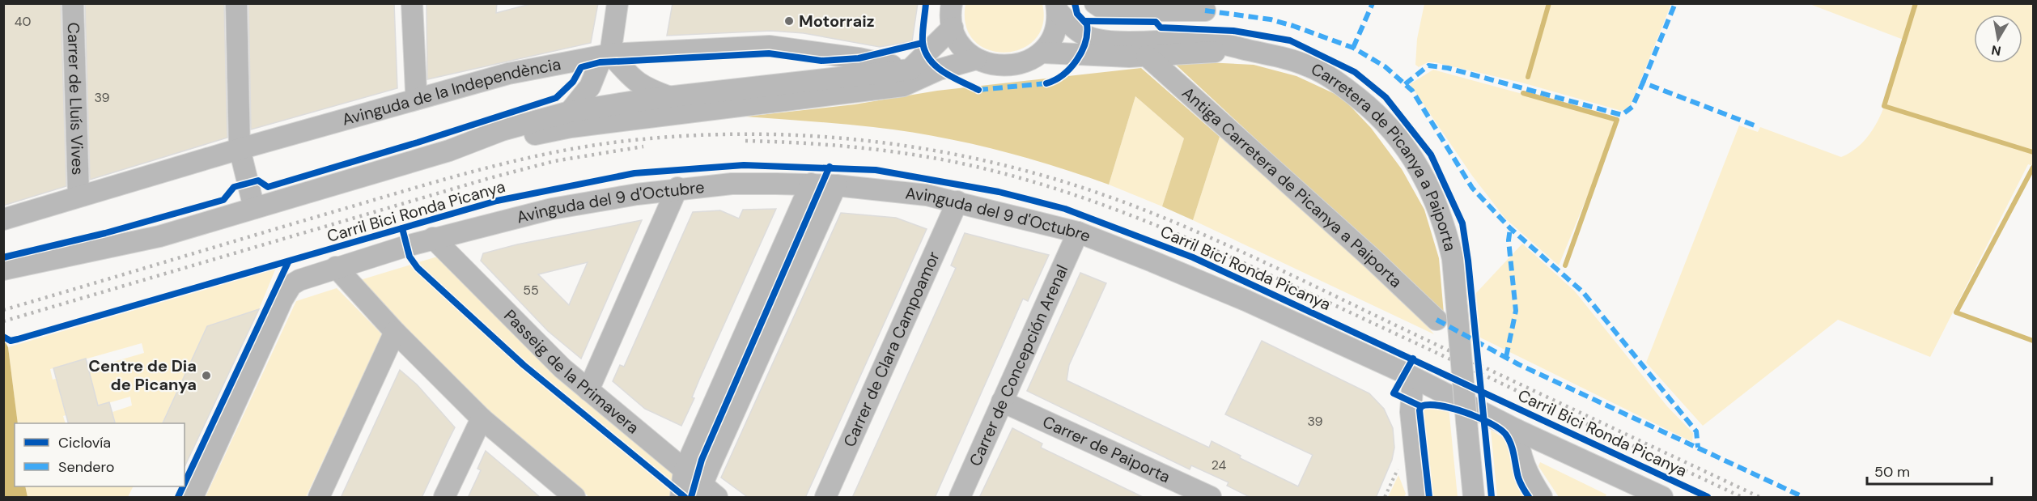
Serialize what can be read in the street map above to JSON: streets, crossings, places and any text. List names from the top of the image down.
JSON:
{
  "streets": {
    "street": [
      "Avinguda de la Independència",
      "Carrer de Lluís Vives",
      "Carretera de Picanya a Paiporta",
      "Antiga Carretera de Picanya a Paiporta",
      "Avinguda del 9 d'Octubre",
      "Carrer de Clara Campoamor",
      "Carrer de Concepción Arenal",
      "Passeig de la Primavera",
      "Carrer de Paiporta"
    ],
    "cycle path": ["Carril Bici Ronda Picanya"]
  },
  "crossings": [
    ["Avinguda de la Independència", "Carrer de Lluís Vives"],
    ["Carretera de Picanya a Paiporta", "Antiga Carretera de Picanya a Paiporta"],
    ["Avinguda del 9 d'Octubre", "Carrer de Clara Campoamor"],
    ["Avinguda del 9 d'Octubre", "Carrer de Concepción Arenal"],
    ["Avinguda del 9 d'Octubre", "Passeig de la Primavera"],
    ["Carrer de Concepción Arenal", "Carrer de Paiporta"]
  ],
  "places": ["Motorraiz", "Centre de Dia de Picanya"],
  "house_numbers": [
    "40",
    "39",
    "55",
    "39",
    "24"
  ],
  "legend": ["Ciclovía", "Sendero"],
  "scale_bar": "50 m",
  "north": "bottom"
}
